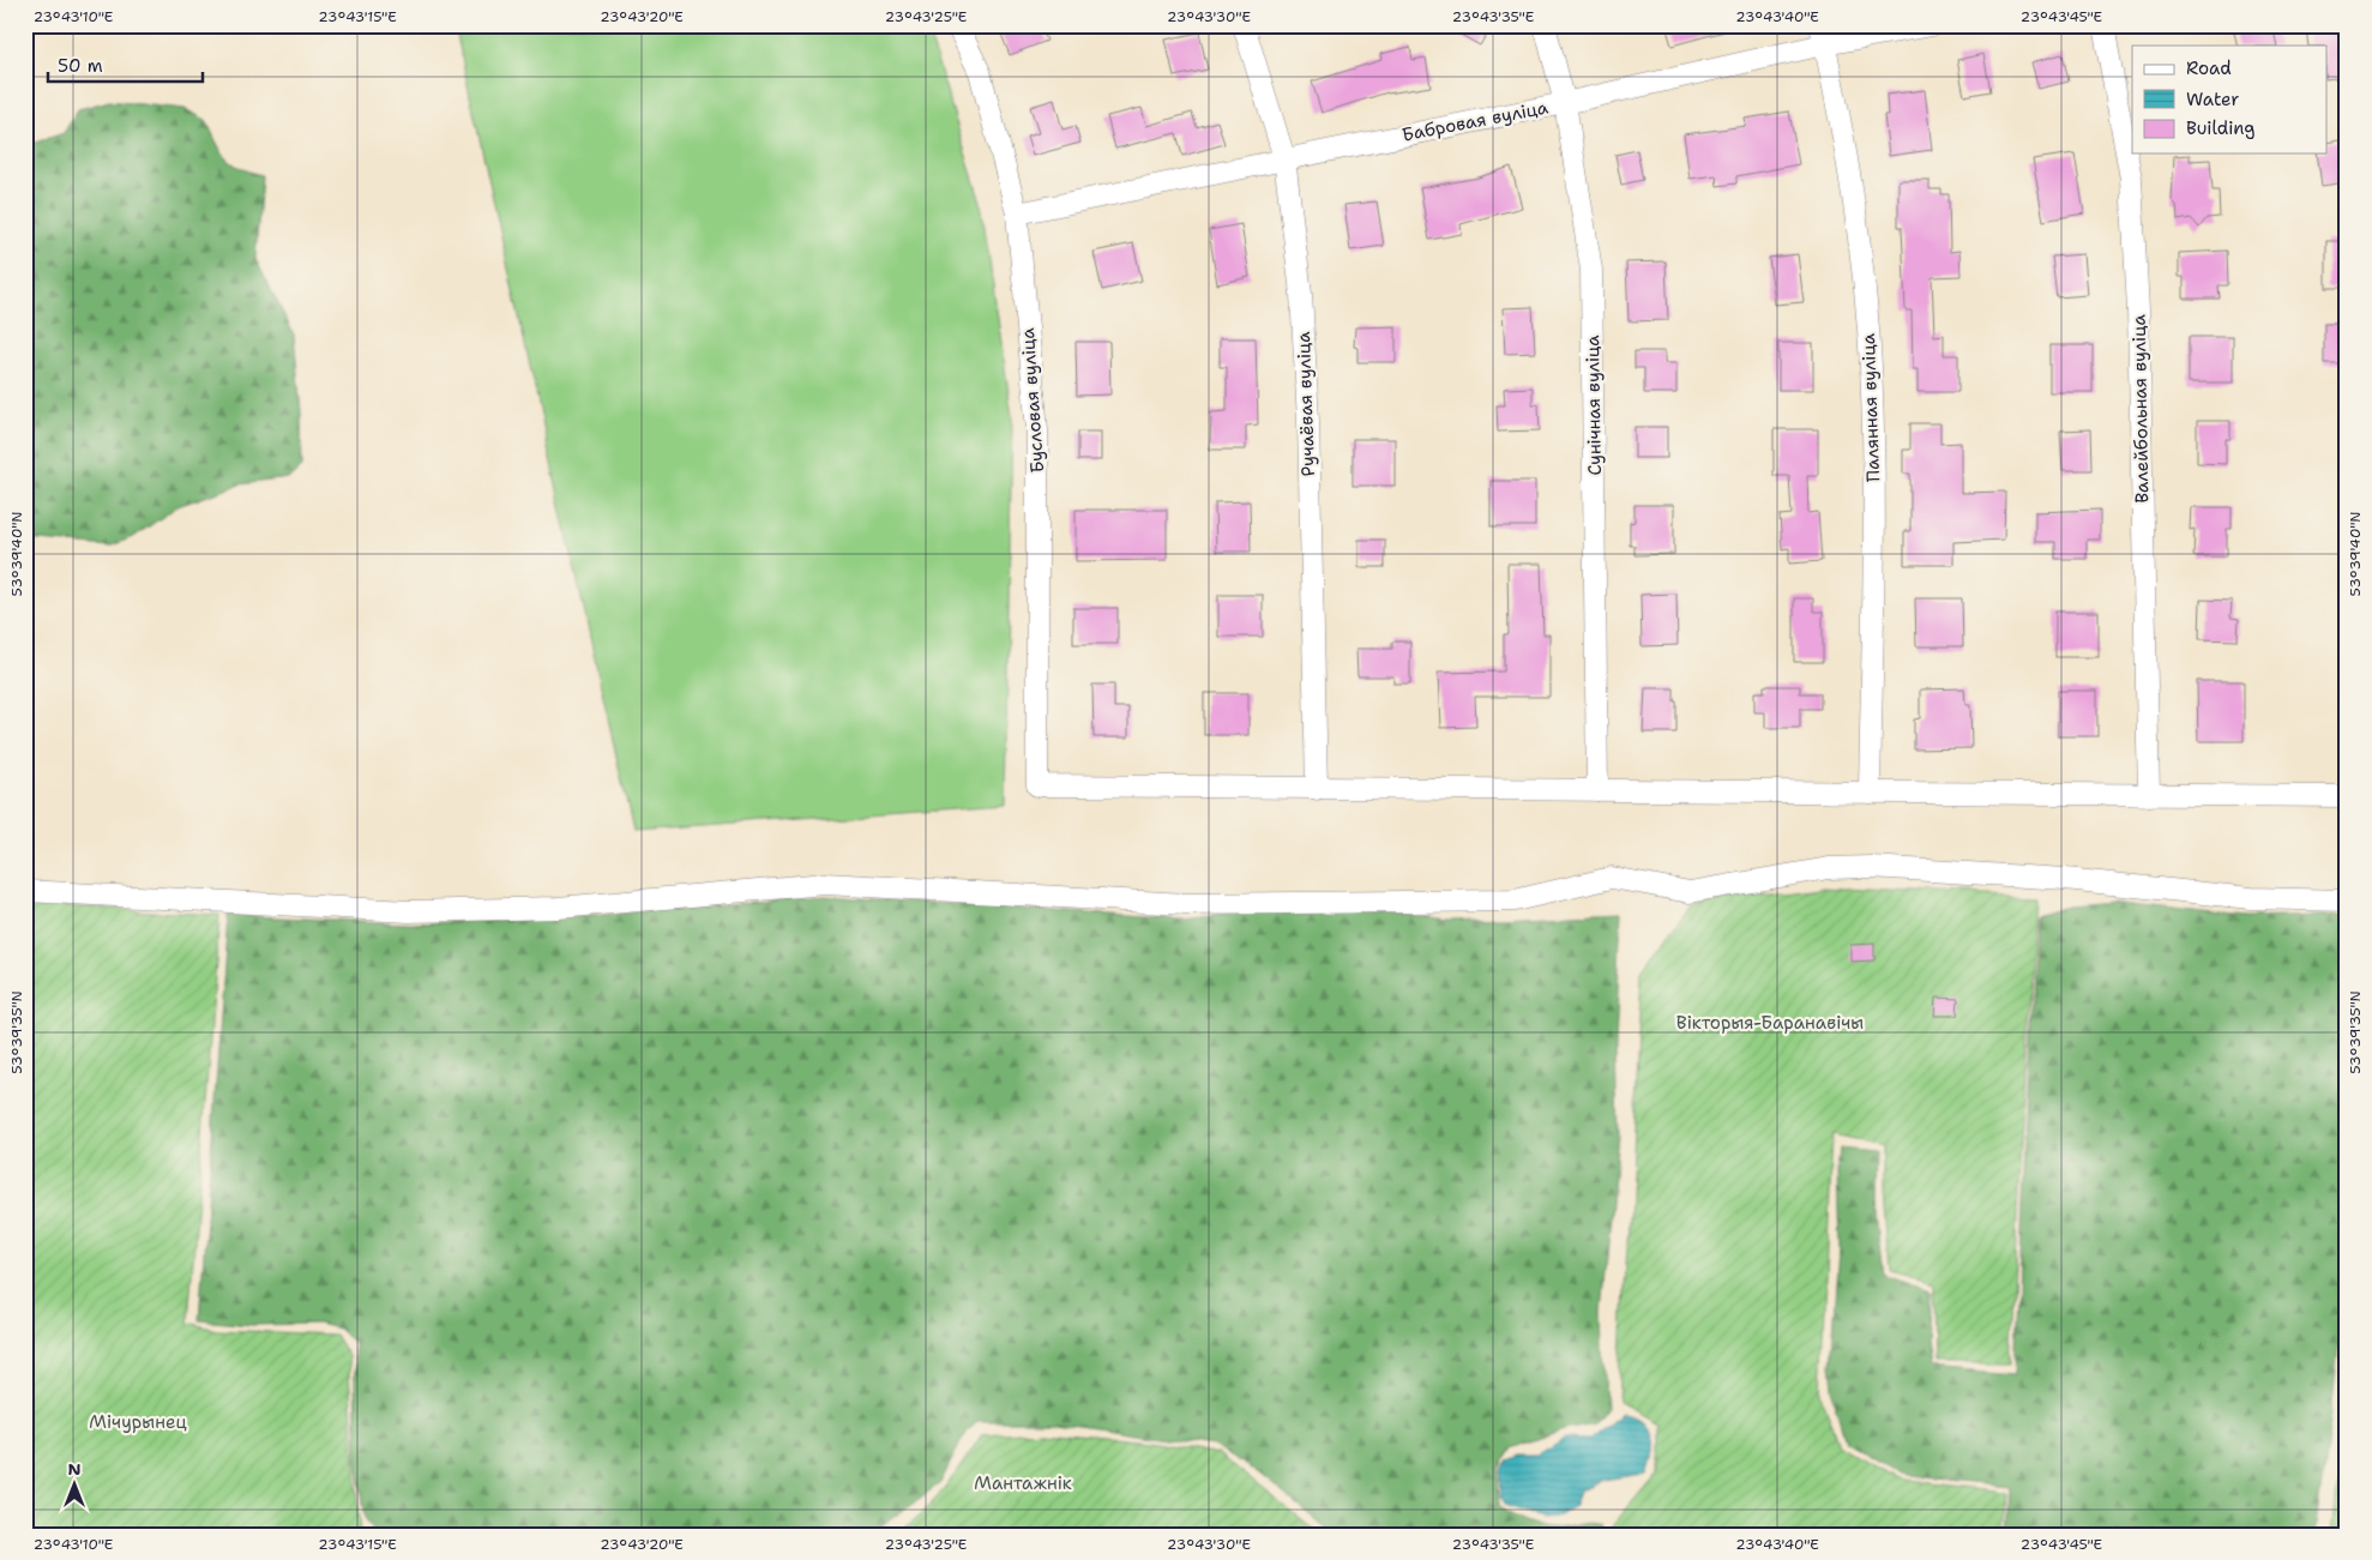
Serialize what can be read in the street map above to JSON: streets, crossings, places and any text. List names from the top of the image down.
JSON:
{
  "streets": {
    "street": [
      "Бабровая вуліца",
      "Бусловая вуліца",
      "Ручаёвая вуліца",
      "Сунічная вуліца",
      "Палянная вуліца",
      "Валейбольная вуліца"
    ]
  },
  "crossings": [
    ["Бабровая вуліца", "Бусловая вуліца"],
    ["Бабровая вуліца", "Ручаёвая вуліца"],
    ["Бабровая вуліца", "Сунічная вуліца"],
    ["Бабровая вуліца", "Палянная вуліца"],
    ["Бусловая вуліца", "Ручаёвая вуліца"]
  ],
  "parks": ["Вікторыя-Баранавічы", "Мічурынец", "Мантажнік"],
  "legend": ["Road", "Water", "Building"],
  "scale_bar": "50 m",
  "north": "top",
  "coordinates": [
    "23°43'10\"E",
    "23°43'15\"E",
    "23°43'20\"E",
    "23°43'25\"E",
    "23°43'30\"E",
    "23°43'35\"E",
    "23°43'40\"E",
    "23°43'45\"E",
    "53°39'40\"N",
    "53°39'35\"N"
  ]
}
